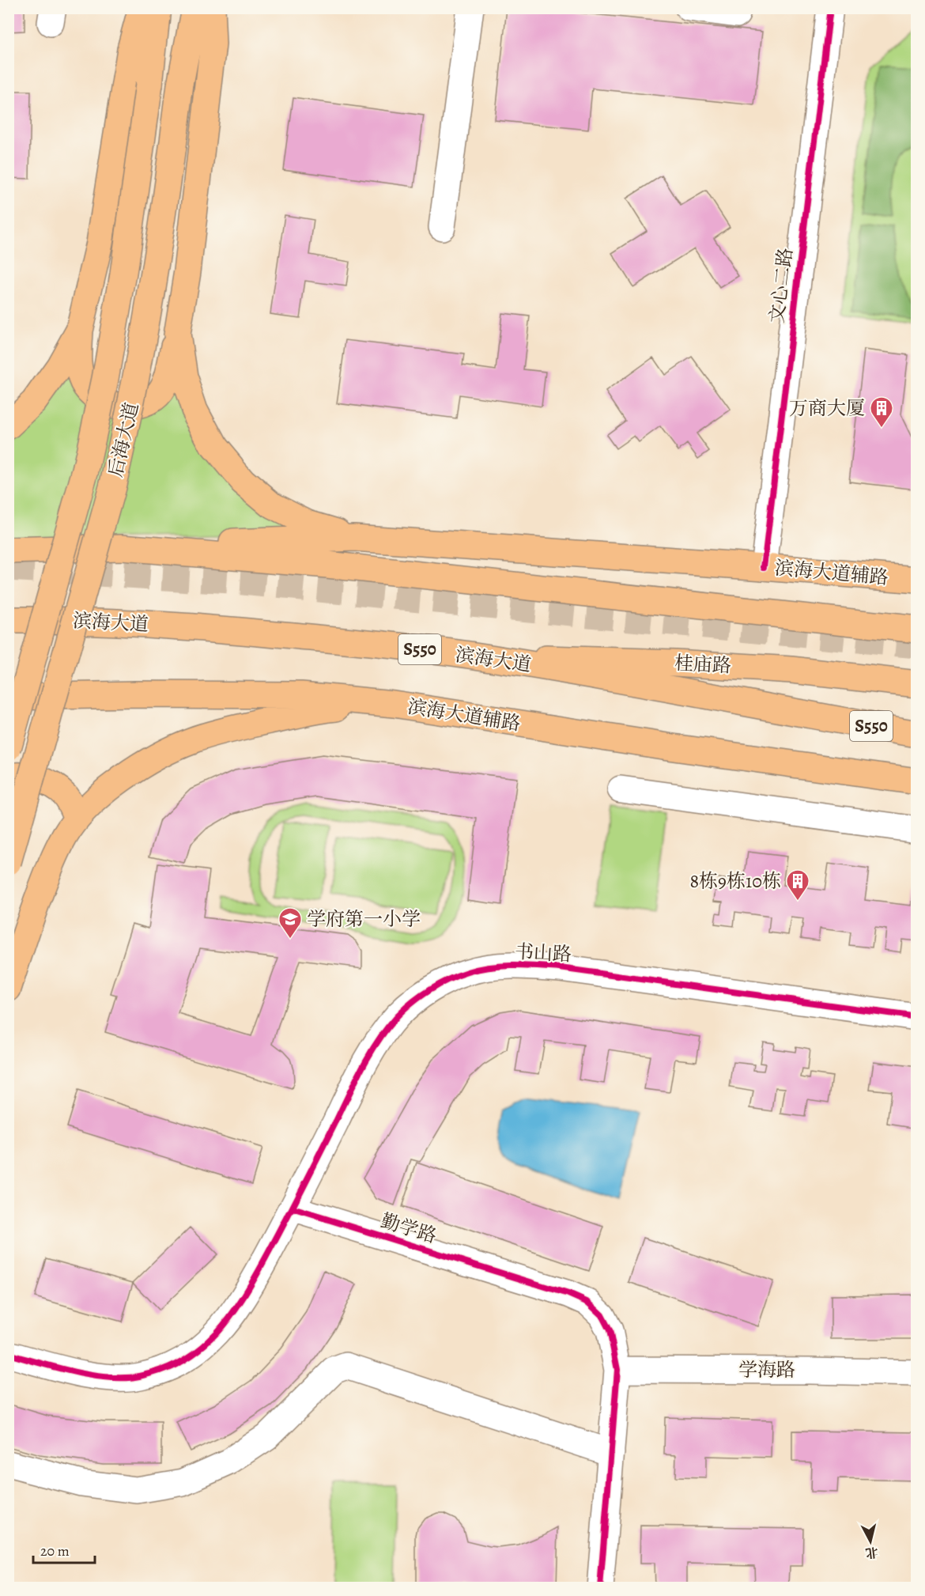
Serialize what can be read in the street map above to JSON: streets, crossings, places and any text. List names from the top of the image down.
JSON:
{
  "streets": {
    "main road": [
      "后海大道",
      "滨海大道辅路",
      "滨海大道",
      "S550",
      "桂庙路"
    ],
    "street": [
      "文心二路",
      "书山路",
      "勤学路",
      "学海路"
    ]
  },
  "crossings": [
    ["文心二路", "滨海大道辅路"],
    ["滨海大道", "桂庙路"],
    ["书山路", "勤学路"],
    ["勤学路", "学海路"]
  ],
  "places": {
    "building": ["万商大厦", "8栋9栋10栋"],
    "school or university": ["学府第一小学"]
  },
  "scale_bar": "20 m",
  "north": "bottom"
}
